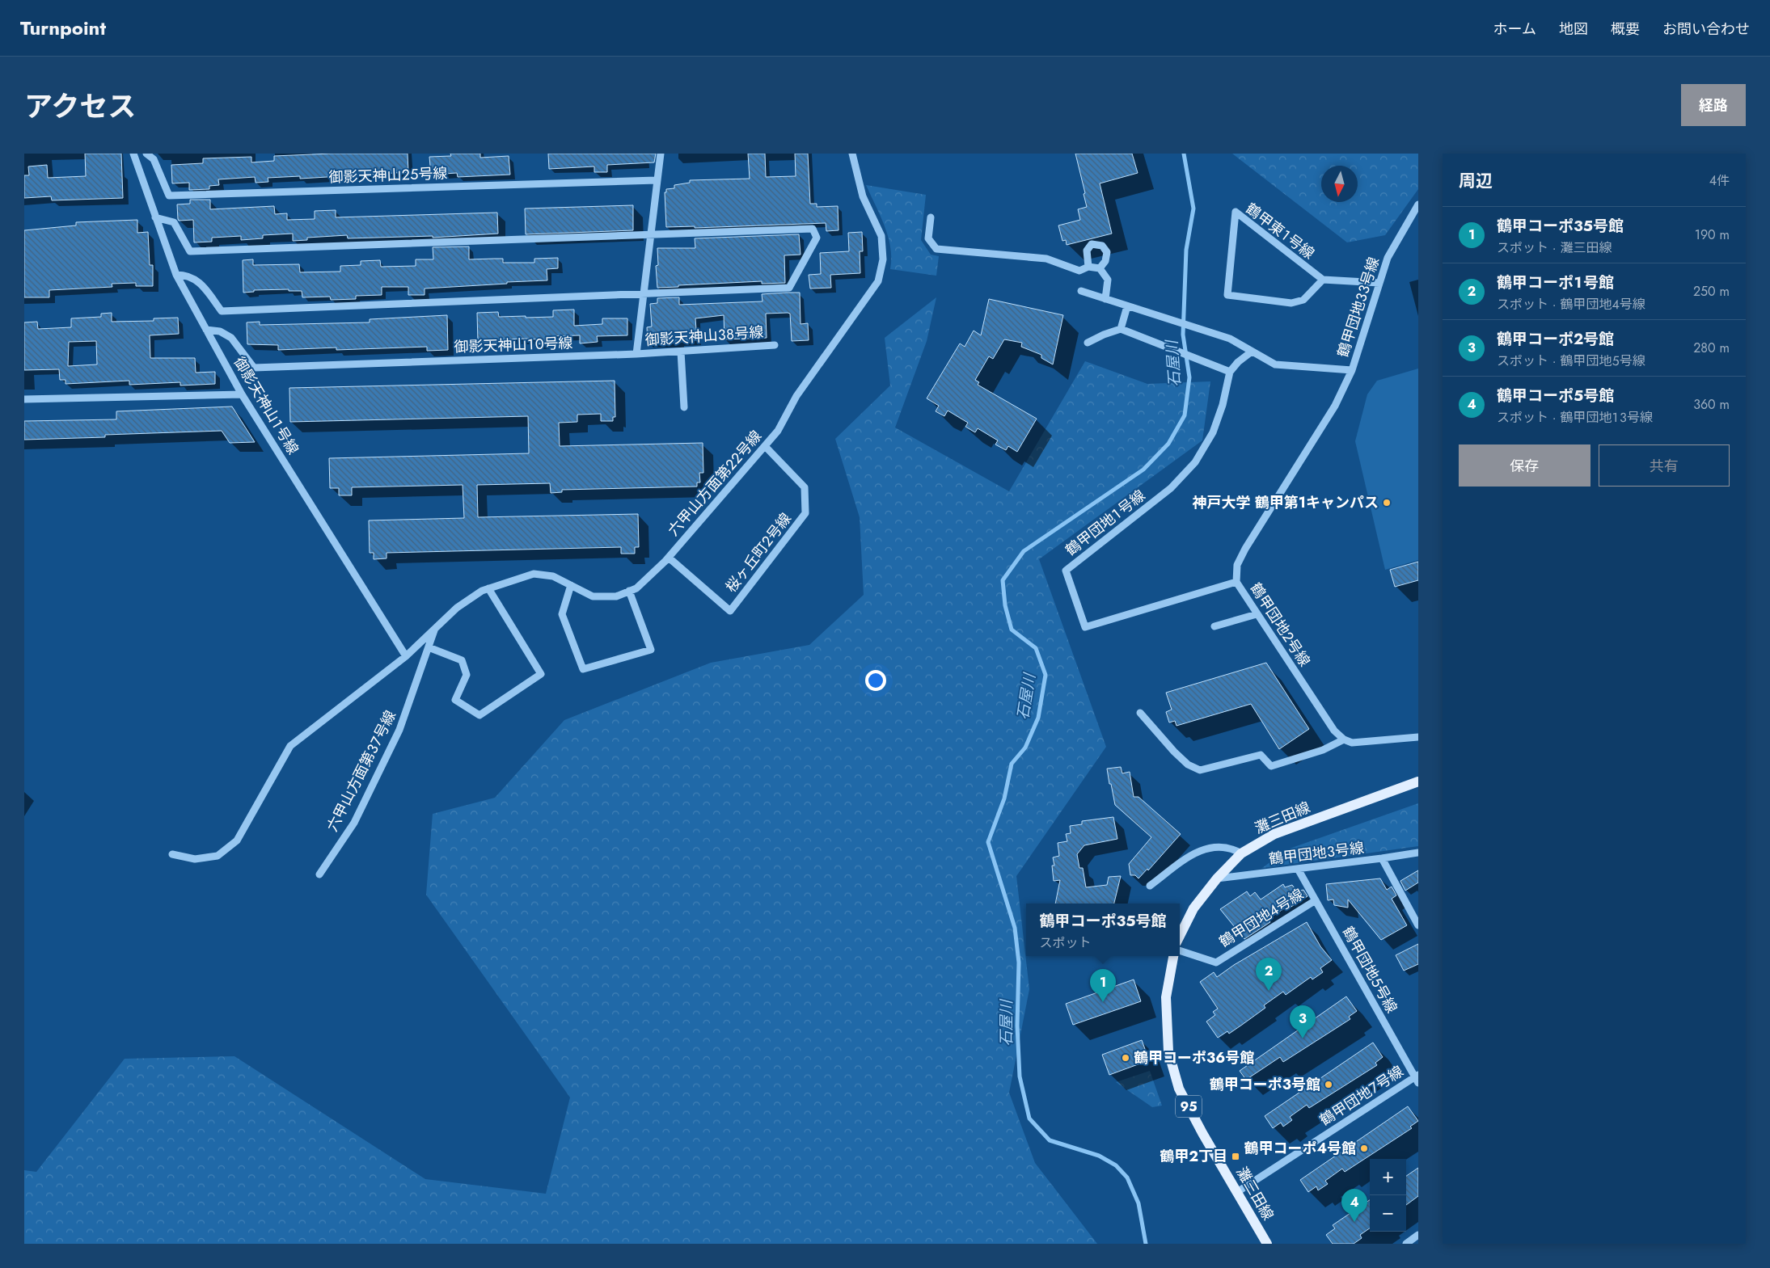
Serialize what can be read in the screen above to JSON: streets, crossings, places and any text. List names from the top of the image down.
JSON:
{
  "streets": {
    "main road": ["灘三田線", "95"],
    "street": [
      "御影天神山２５号線",
      "鶴甲東１号線",
      "鶴甲団地３３号線",
      "御影天神山３８号線",
      "御影天神山１０号線",
      "御影天神山１号線",
      "六甲山方面第２２号線",
      "鶴甲団地１号線",
      "桜ヶ丘町２号線",
      "鶴甲団地２号線",
      "六甲山方面第３７号線",
      "鶴甲団地３号線",
      "鶴甲団地４号線",
      "鶴甲団地５号線",
      "鶴甲団地７号線"
    ]
  },
  "crossings": [
    ["鶴甲団地３３号線", "鶴甲団地２号線"],
    ["御影天神山３８号線", "御影天神山１０号線"],
    ["御影天神山１０号線", "御影天神山１号線"],
    ["御影天神山１号線", "六甲山方面第２２号線"],
    ["六甲山方面第２２号線", "桜ヶ丘町２号線"],
    ["六甲山方面第２２号線", "六甲山方面第３７号線"],
    ["鶴甲団地１号線", "鶴甲団地２号線"],
    ["灘三田線", "鶴甲団地３号線"],
    ["灘三田線", "鶴甲団地７号線"],
    ["鶴甲団地３号線", "鶴甲団地５号線"],
    ["鶴甲団地４号線", "鶴甲団地５号線"],
    ["鶴甲団地５号線", "鶴甲団地７号線"]
  ],
  "water": ["石屋川"],
  "places": {
    "other": [
      "神戸大学 鶴甲第1キャンパス",
      "鶴甲コーポ36号館",
      "鶴甲コーポ3号館",
      "鶴甲コーポ4号館"
    ],
    "transit": ["鶴甲2丁目"]
  },
  "north": "bottom",
  "page": {
    "header": "Turnpoint",
    "nav": [
      "ホーム",
      "地図",
      "概要",
      "お問い合わせ"
    ],
    "title": "アクセス",
    "buttons": [
      "経路",
      ["保存", "共有"]
    ],
    "heading": ["周辺", "4件"],
    "list": [
      {
        "mark": "1",
        "name": "鶴甲コーポ35号館",
        "note": "スポット · 灘三田線",
        "value": "190 m"
      },
      {
        "mark": "2",
        "name": "鶴甲コーポ１号館",
        "note": "スポット · 鶴甲団地４号線",
        "value": "250 m"
      },
      {
        "mark": "3",
        "name": "鶴甲コーポ２号館",
        "note": "スポット · 鶴甲団地５号線",
        "value": "280 m"
      },
      {
        "mark": "4",
        "name": "鶴甲コーポ5号館",
        "note": "スポット · 鶴甲団地１３号線",
        "value": "360 m"
      }
    ],
    "popup": ["鶴甲コーポ35号館", "スポット"],
    "pins": [
      "2",
      "1",
      "3",
      "4"
    ],
    "map_buttons": ["+", "−"]
  }
}
